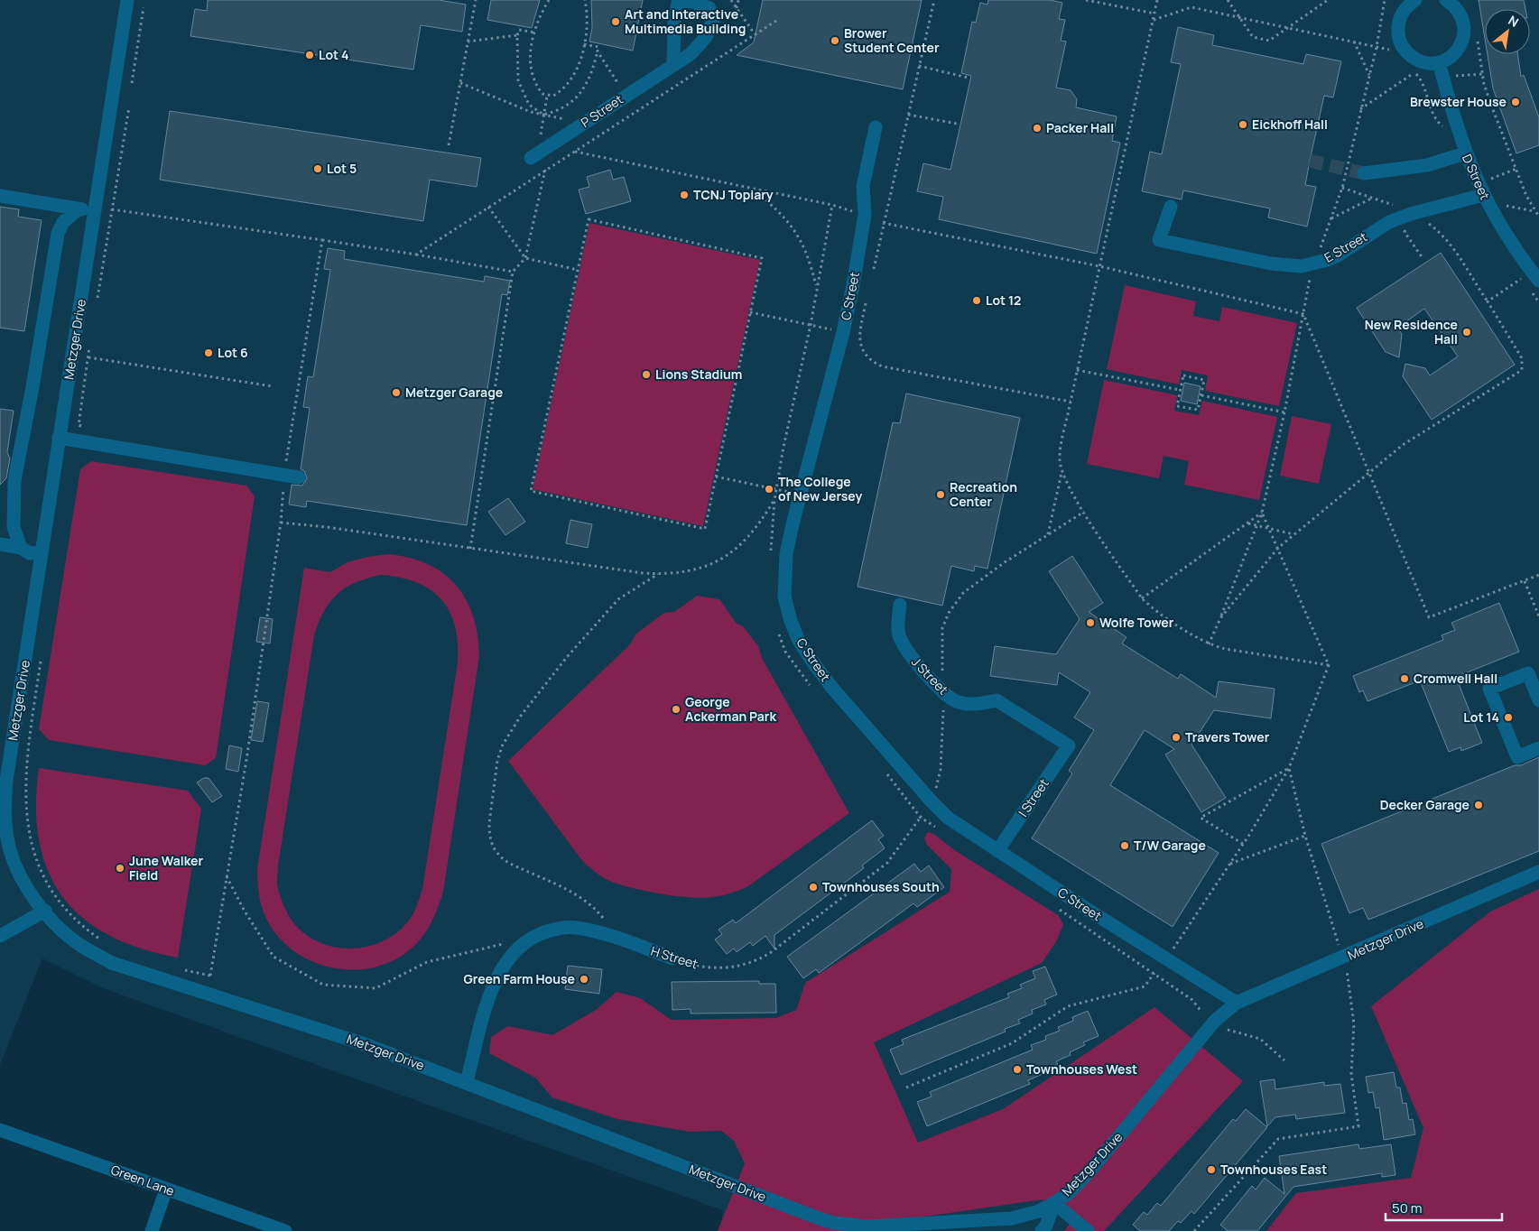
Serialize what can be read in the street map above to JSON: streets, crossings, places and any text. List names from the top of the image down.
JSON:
{
  "streets": {
    "street": [
      "P Street",
      "D Street",
      "E Street",
      "C Street",
      "Metzger Drive",
      "J Street",
      "I Street",
      "H Street",
      "Green Lane"
    ]
  },
  "crossings": [
    ["D Street", "E Street"],
    ["C Street", "Metzger Drive"],
    ["C Street", "I Street"],
    ["Metzger Drive", "H Street"],
    ["J Street", "I Street"]
  ],
  "places": [
    "Art and Interactive Multimedia Building",
    "Brower Student Center",
    "Lot 4",
    "Brewster House",
    "Eickhoff Hall",
    "Packer Hall",
    "Lot 5",
    "TCNJ Topiary",
    "Lot 12",
    "New Residence Hall",
    "Lot 6",
    "Lions Stadium",
    "Metzger Garage",
    "The College of New Jersey",
    "Recreation Center",
    "Wolfe Tower",
    "Cromwell Hall",
    "George Ackerman Park",
    "Lot 14",
    "Travers Tower",
    "Decker Garage",
    "T/W Garage",
    "June Walker Field",
    "Townhouses South",
    "Green Farm House",
    "Townhouses West",
    "Townhouses East"
  ],
  "scale_bar": "50 m",
  "north": "top right"
}
